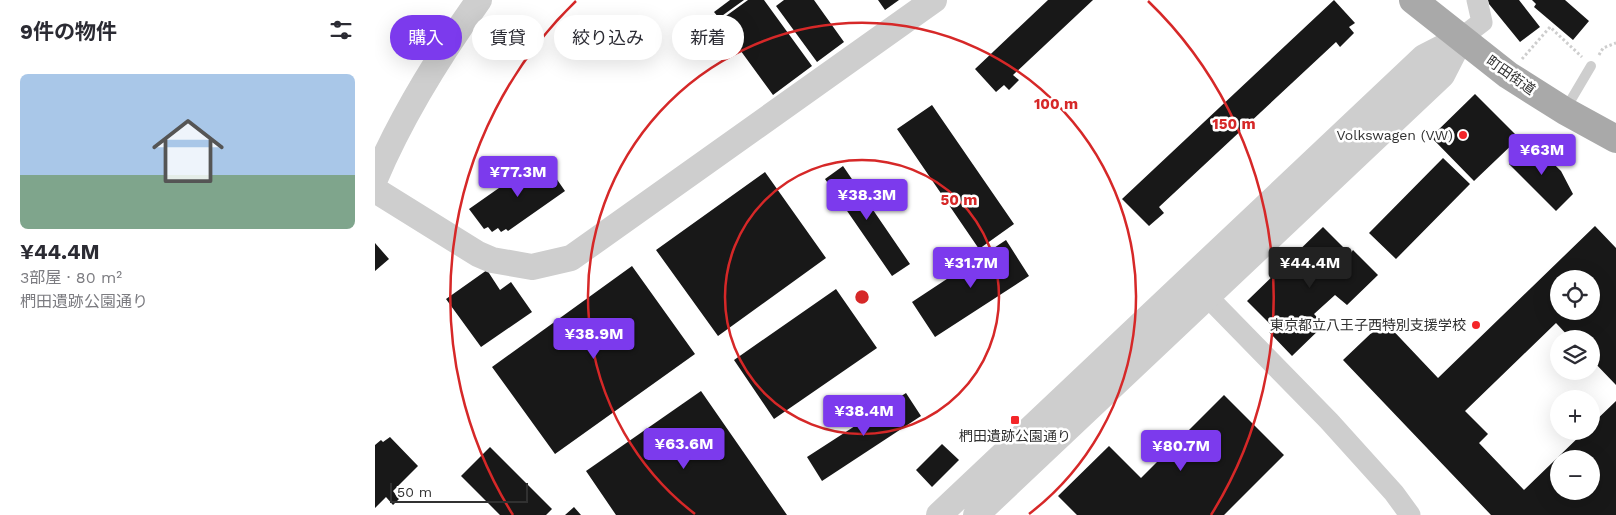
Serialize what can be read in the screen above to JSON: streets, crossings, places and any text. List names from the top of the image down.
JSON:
{
  "streets": {
    "main road": ["町田街道"]
  },
  "places": {
    "other": ["Volkswagen (VW)", "東京都立八王子西特別支援学校"],
    "transit": ["椚田遺跡公園通り"]
  },
  "scale_bar": "50 m",
  "page": {
    "heading": "9件の物件",
    "chip": [
      "購入",
      "賃貸",
      "絞り込み",
      "新着"
    ],
    "list": [
      {
        "name": "¥44.4M",
        "note": "3部屋 · 80 m² · 椚田遺跡公園通り"
      }
    ],
    "price": [
      "¥63M",
      "¥77.3M",
      "¥38.3M",
      "¥31.7M",
      "¥44.4M",
      "¥38.9M",
      "¥38.4M",
      "¥63.6M",
      "¥80.7M"
    ],
    "map_buttons": ["+", "−"],
    "scale": "50 m"
  },
  "rings": ["100 m", "150 m", "50 m"]
}
